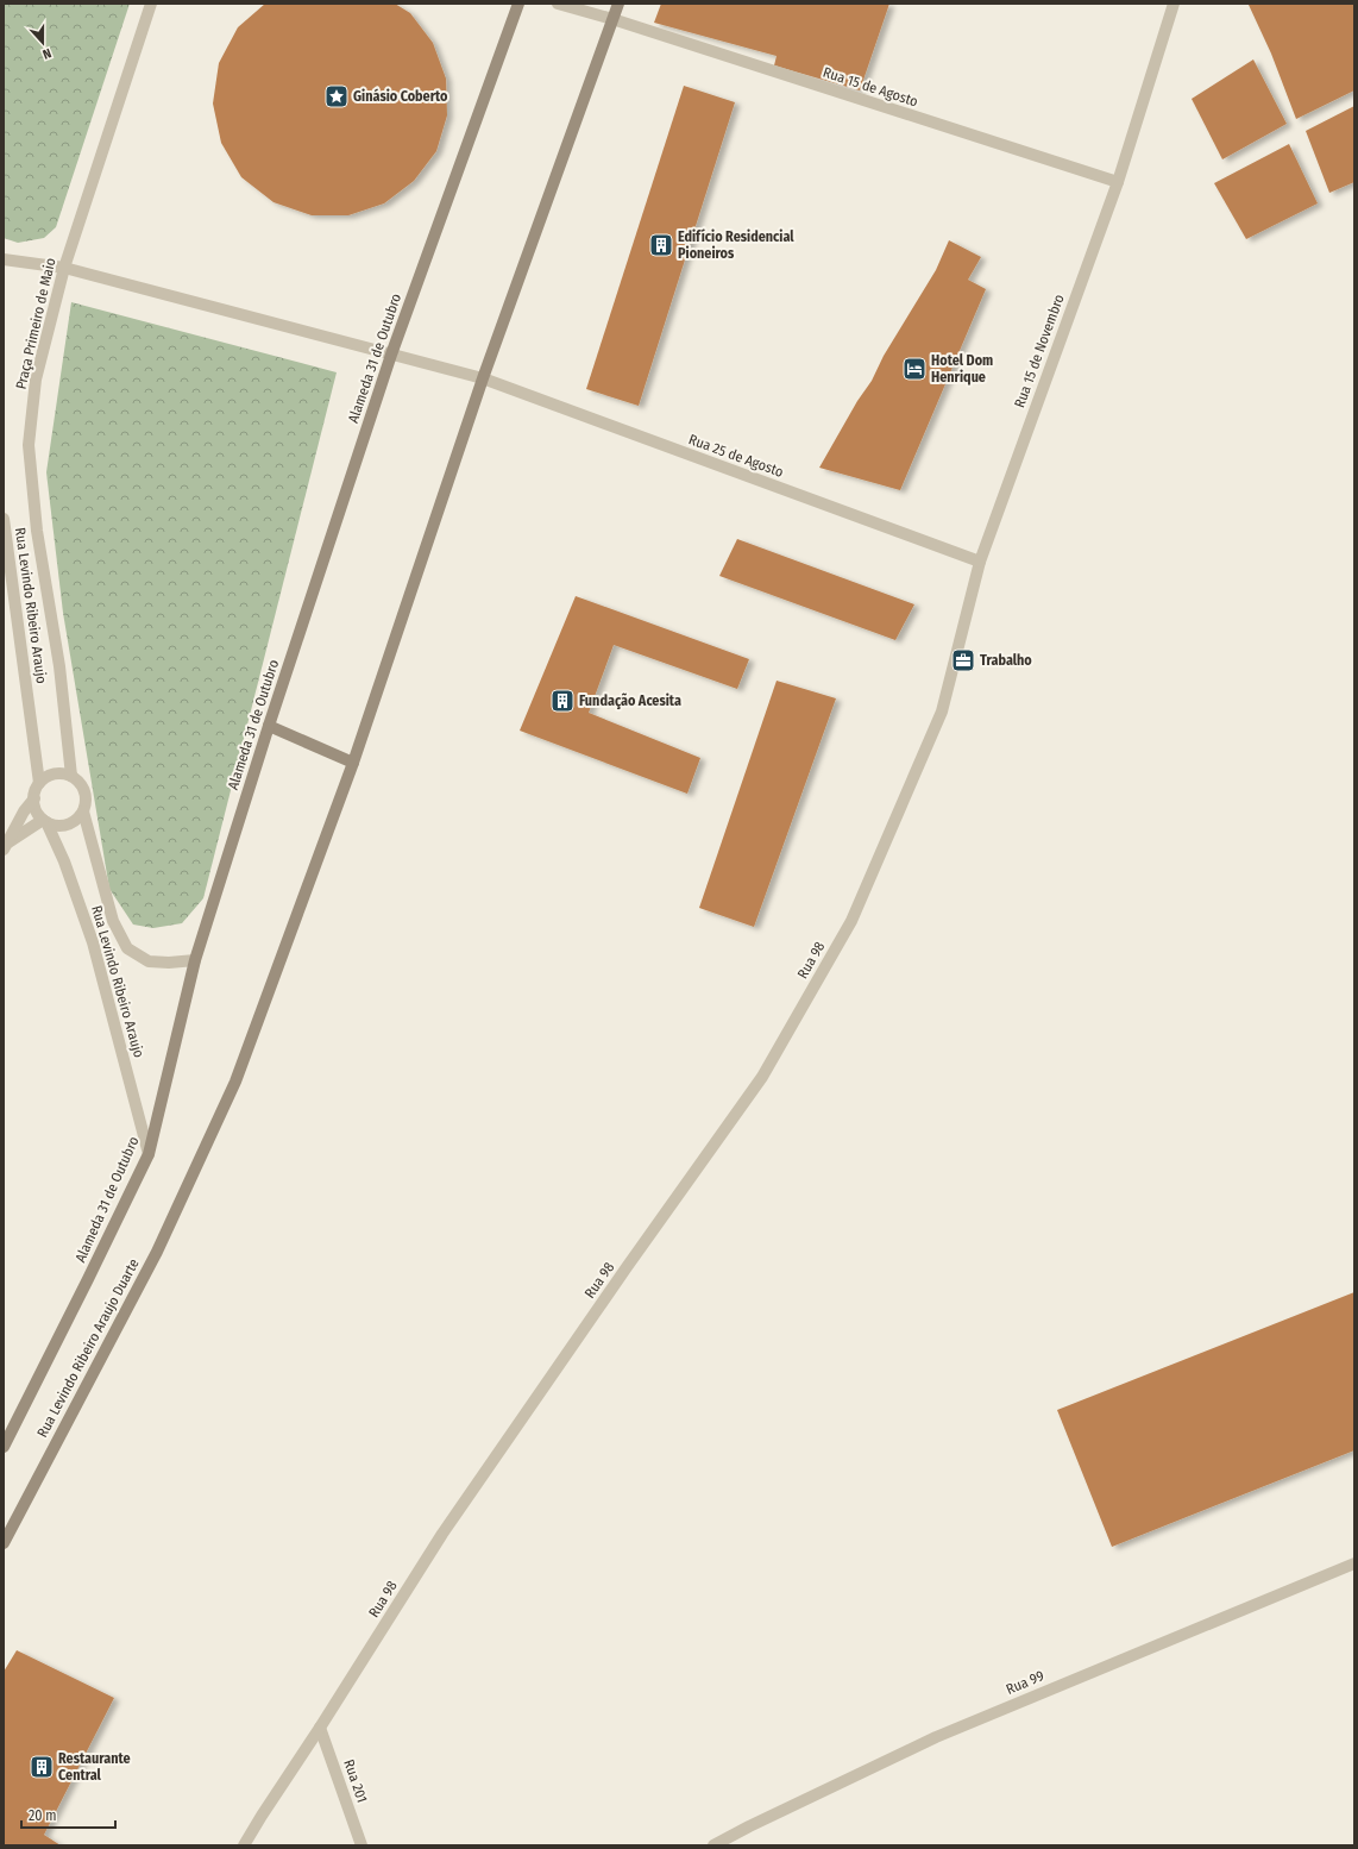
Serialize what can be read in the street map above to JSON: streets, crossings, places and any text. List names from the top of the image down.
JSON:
{
  "streets": {
    "main road": ["Alameda 31 de Outubro", "Rua Levindo Ribeiro Araujo Duarte"],
    "street": [
      "Rua 15 de Agosto",
      "Praça Primeiro de Maio",
      "Rua 15 de Novembro",
      "Rua 25 de Agosto",
      "Rua Levindo Ribeiro Araujo",
      "Rua 98",
      "Rua 99",
      "Rua 201"
    ]
  },
  "crossings": [
    ["Rua 15 de Agosto", "Rua 15 de Novembro"],
    ["Praça Primeiro de Maio", "Rua 25 de Agosto"],
    ["Praça Primeiro de Maio", "Rua Levindo Ribeiro Araujo"],
    ["Rua 15 de Novembro", "Rua 25 de Agosto"],
    ["Rua 15 de Novembro", "Rua 98"],
    ["Alameda 31 de Outubro", "Rua 25 de Agosto"],
    ["Alameda 31 de Outubro", "Rua Levindo Ribeiro Araujo"],
    ["Rua 98", "Rua 201"]
  ],
  "places": {
    "place": ["Ginásio Coberto"],
    "building": ["Edifício Residencial Pioneiros", "Fundação Acesita", "Restaurante Central"],
    "hotel": ["Hotel Dom Henrique"],
    "office": ["Trabalho"]
  },
  "scale_bar": "20 m",
  "north": "bottom"
}
